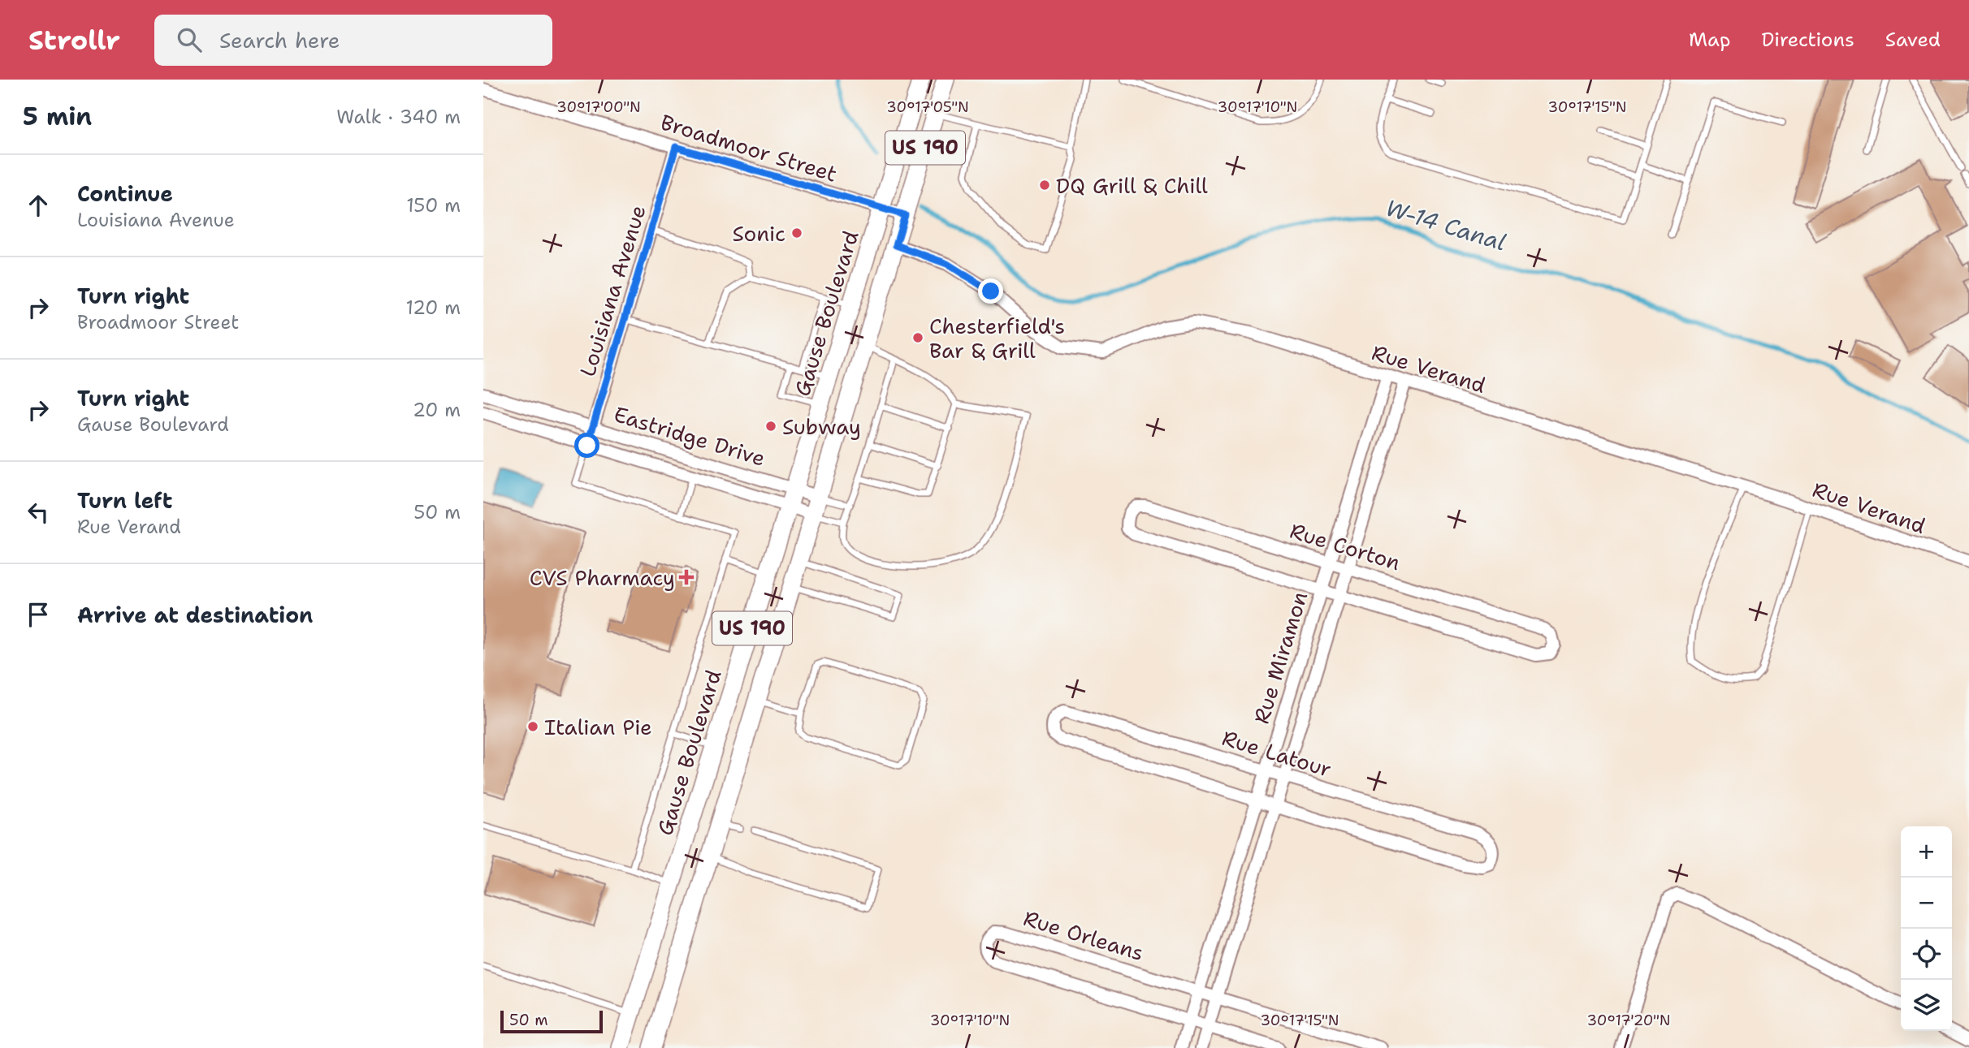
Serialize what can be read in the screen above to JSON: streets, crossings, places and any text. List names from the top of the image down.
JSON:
{
  "streets": {
    "main road": ["US 190", "Gause Boulevard"],
    "street": [
      "Broadmoor Street",
      "Louisiana Avenue",
      "Rue Verand",
      "Eastridge Drive",
      "Rue Corton",
      "Rue Miramon",
      "Rue Latour",
      "Rue Orleans"
    ]
  },
  "crossings": [
    ["Broadmoor Street", "US 190"],
    ["Broadmoor Street", "Louisiana Avenue"],
    ["Broadmoor Street", "Gause Boulevard"],
    ["US 190", "Rue Verand"],
    ["US 190", "Eastridge Drive"],
    ["Louisiana Avenue", "Eastridge Drive"],
    ["Gause Boulevard", "Eastridge Drive"],
    ["Rue Verand", "Rue Miramon"],
    ["Rue Corton", "Rue Miramon"],
    ["Rue Miramon", "Rue Latour"],
    ["Rue Miramon", "Rue Orleans"]
  ],
  "water": ["W-14 Canal"],
  "places": {
    "other": [
      "DQ Grill & Chill",
      "Sonic",
      "Chesterfield's Bar & Grill",
      "Subway",
      "Italian Pie"
    ],
    "health": ["CVS Pharmacy"]
  },
  "scale_bar": "50 m",
  "page": {
    "header": "Strollr",
    "search": "Search here",
    "nav": ["Map", "Directions", "Saved"],
    "heading": ["5 min", "Walk · 340 m"],
    "list": [
      ["Continue", "Louisiana Avenue", "150 m"],
      ["Turn right", "Broadmoor Street", "120 m"],
      ["Turn right", "Gause Boulevard", "20 m"],
      ["Turn left", "Rue Verand", "50 m"],
      "Arrive at destination"
    ],
    "map_buttons": ["+", "−"],
    "scale": "50 m"
  },
  "coordinates": [
    "30°17'00\"N",
    "30°17'05\"N",
    "30°17'10\"N",
    "30°17'15\"N",
    "30°17'20\"N"
  ]
}
